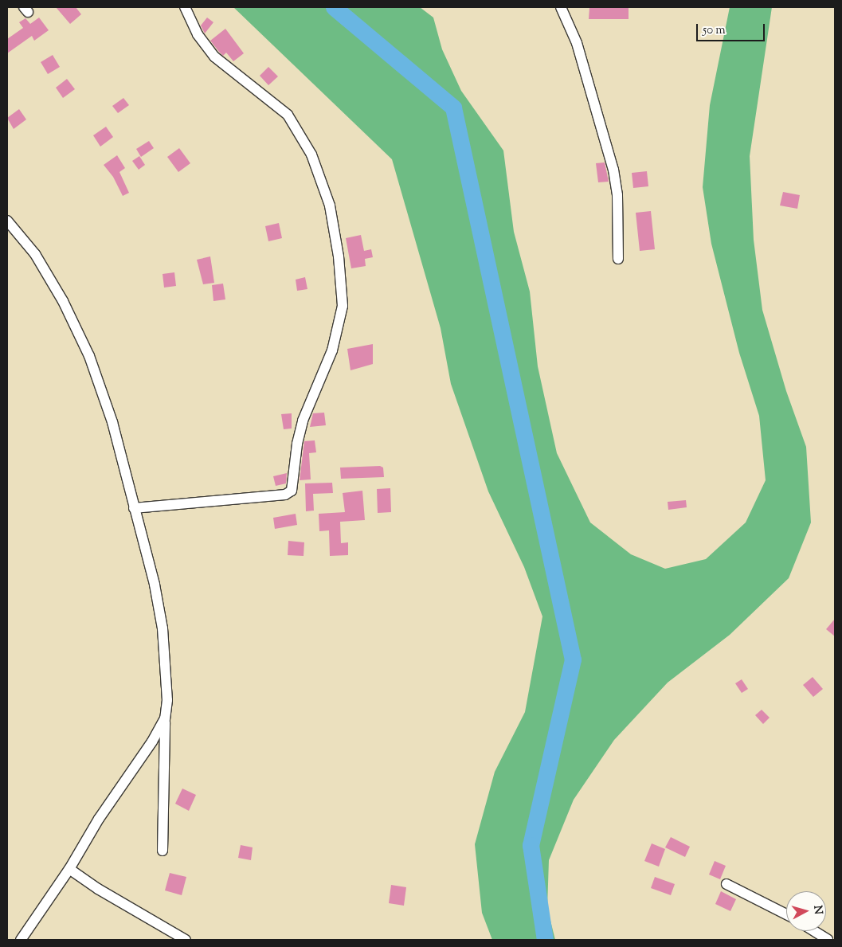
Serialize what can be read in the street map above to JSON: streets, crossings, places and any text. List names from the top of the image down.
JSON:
{
  "scale_bar": "50 m",
  "north": "right"
}
